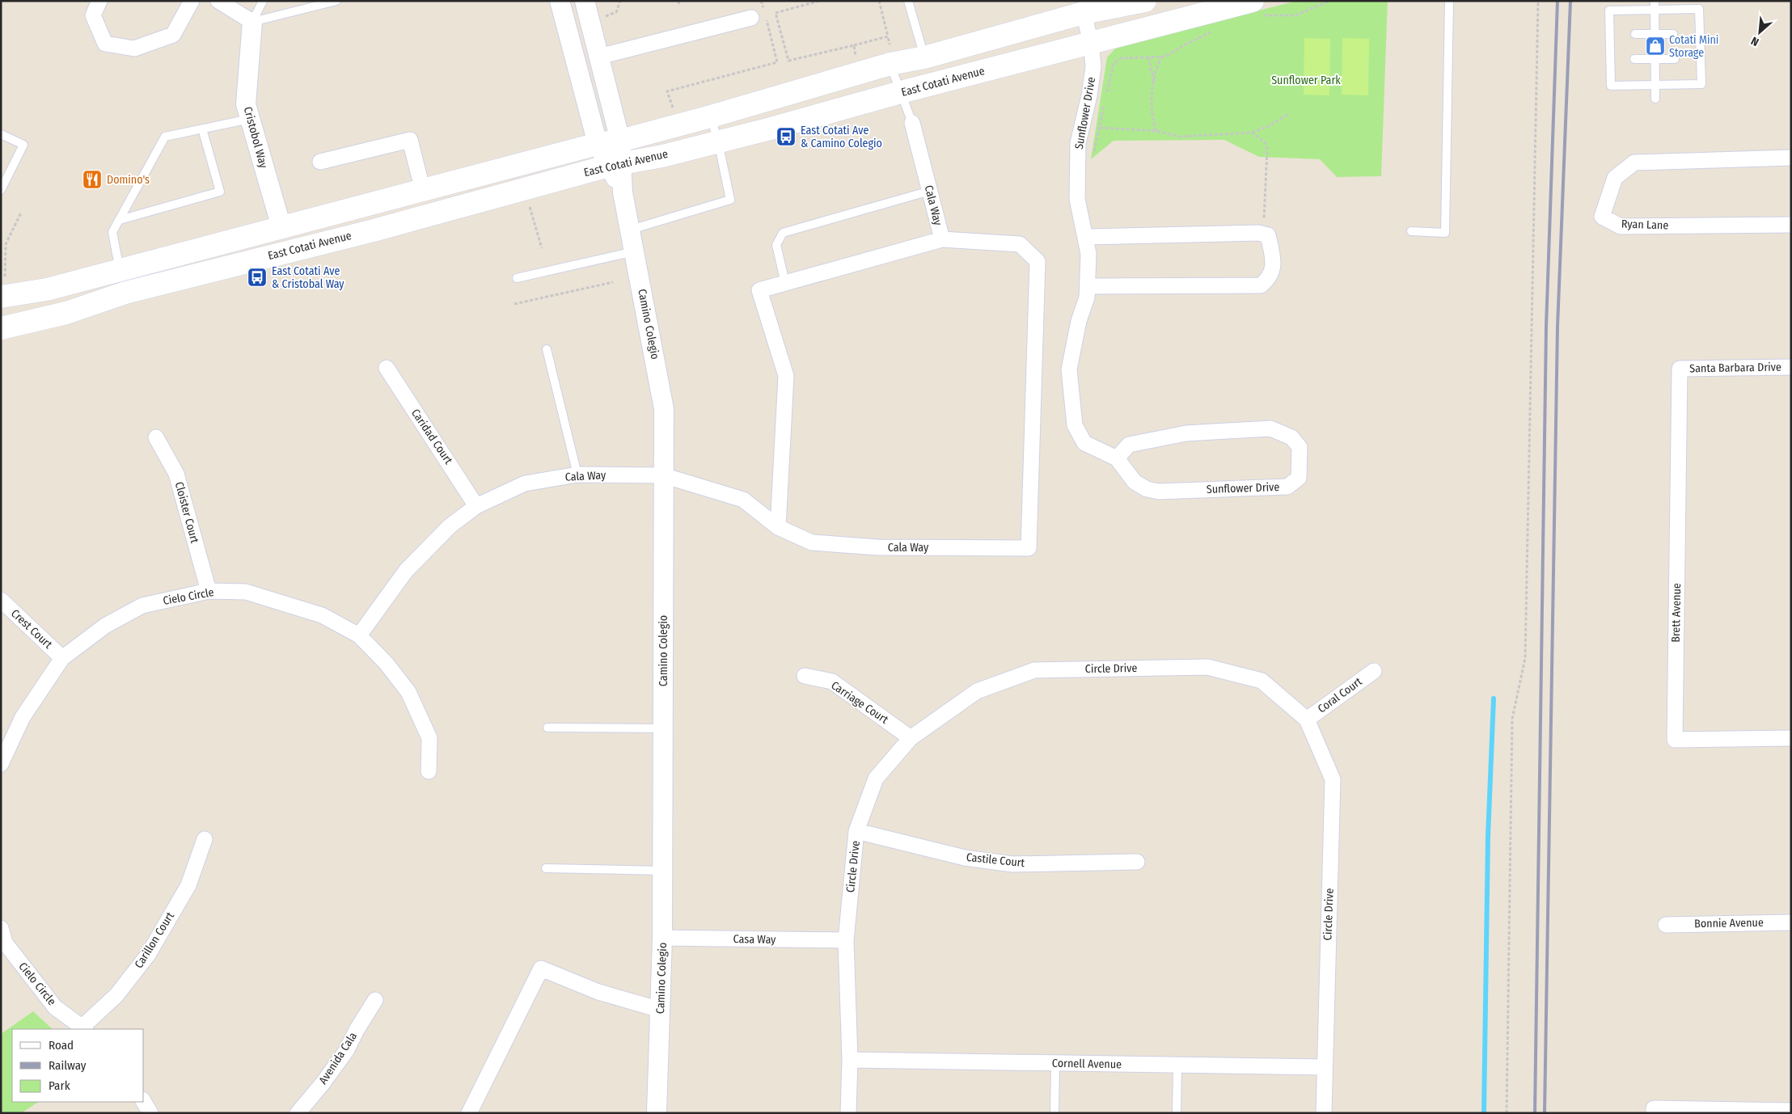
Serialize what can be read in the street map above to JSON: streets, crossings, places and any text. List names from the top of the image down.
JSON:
{
  "streets": {
    "main road": ["East Cotati Avenue"],
    "street": [
      "Sunflower Drive",
      "Cristobol Way",
      "Cala Way",
      "Ryan Lane",
      "Camino Colegio",
      "Santa Barbara Drive",
      "Caridad Court",
      "Cloister Court",
      "Cielo Circle",
      "Brett Avenue",
      "Crest Court",
      "Circle Drive",
      "Coral Court",
      "Carriage Court",
      "Castile Court",
      "Bonnie Avenue",
      "Casa Way",
      "Carillon Court",
      "Avenida Cala",
      "Cornell Avenue"
    ]
  },
  "crossings": [
    ["East Cotati Avenue", "Sunflower Drive"],
    ["East Cotati Avenue", "Cristobol Way"],
    ["East Cotati Avenue", "Camino Colegio"],
    ["Cala Way", "Camino Colegio"],
    ["Cala Way", "Caridad Court"],
    ["Cala Way", "Cielo Circle"],
    ["Camino Colegio", "Casa Way"],
    ["Santa Barbara Drive", "Brett Avenue"],
    ["Cloister Court", "Cielo Circle"],
    ["Cielo Circle", "Crest Court"],
    ["Cielo Circle", "Carillon Court"],
    ["Circle Drive", "Coral Court"],
    ["Circle Drive", "Carriage Court"],
    ["Circle Drive", "Castile Court"],
    ["Circle Drive", "Casa Way"],
    ["Circle Drive", "Cornell Avenue"]
  ],
  "parks": ["Sunflower Park"],
  "places": {
    "shop": ["Cotati Mini Storage"],
    "bus stop": ["East Cotati Ave & Camino Colegio", "East Cotati Ave & Cristobal Way"],
    "restaurant": ["Domino's"]
  },
  "legend": ["Road", "Railway", "Park"],
  "north": "bottom left"
}
